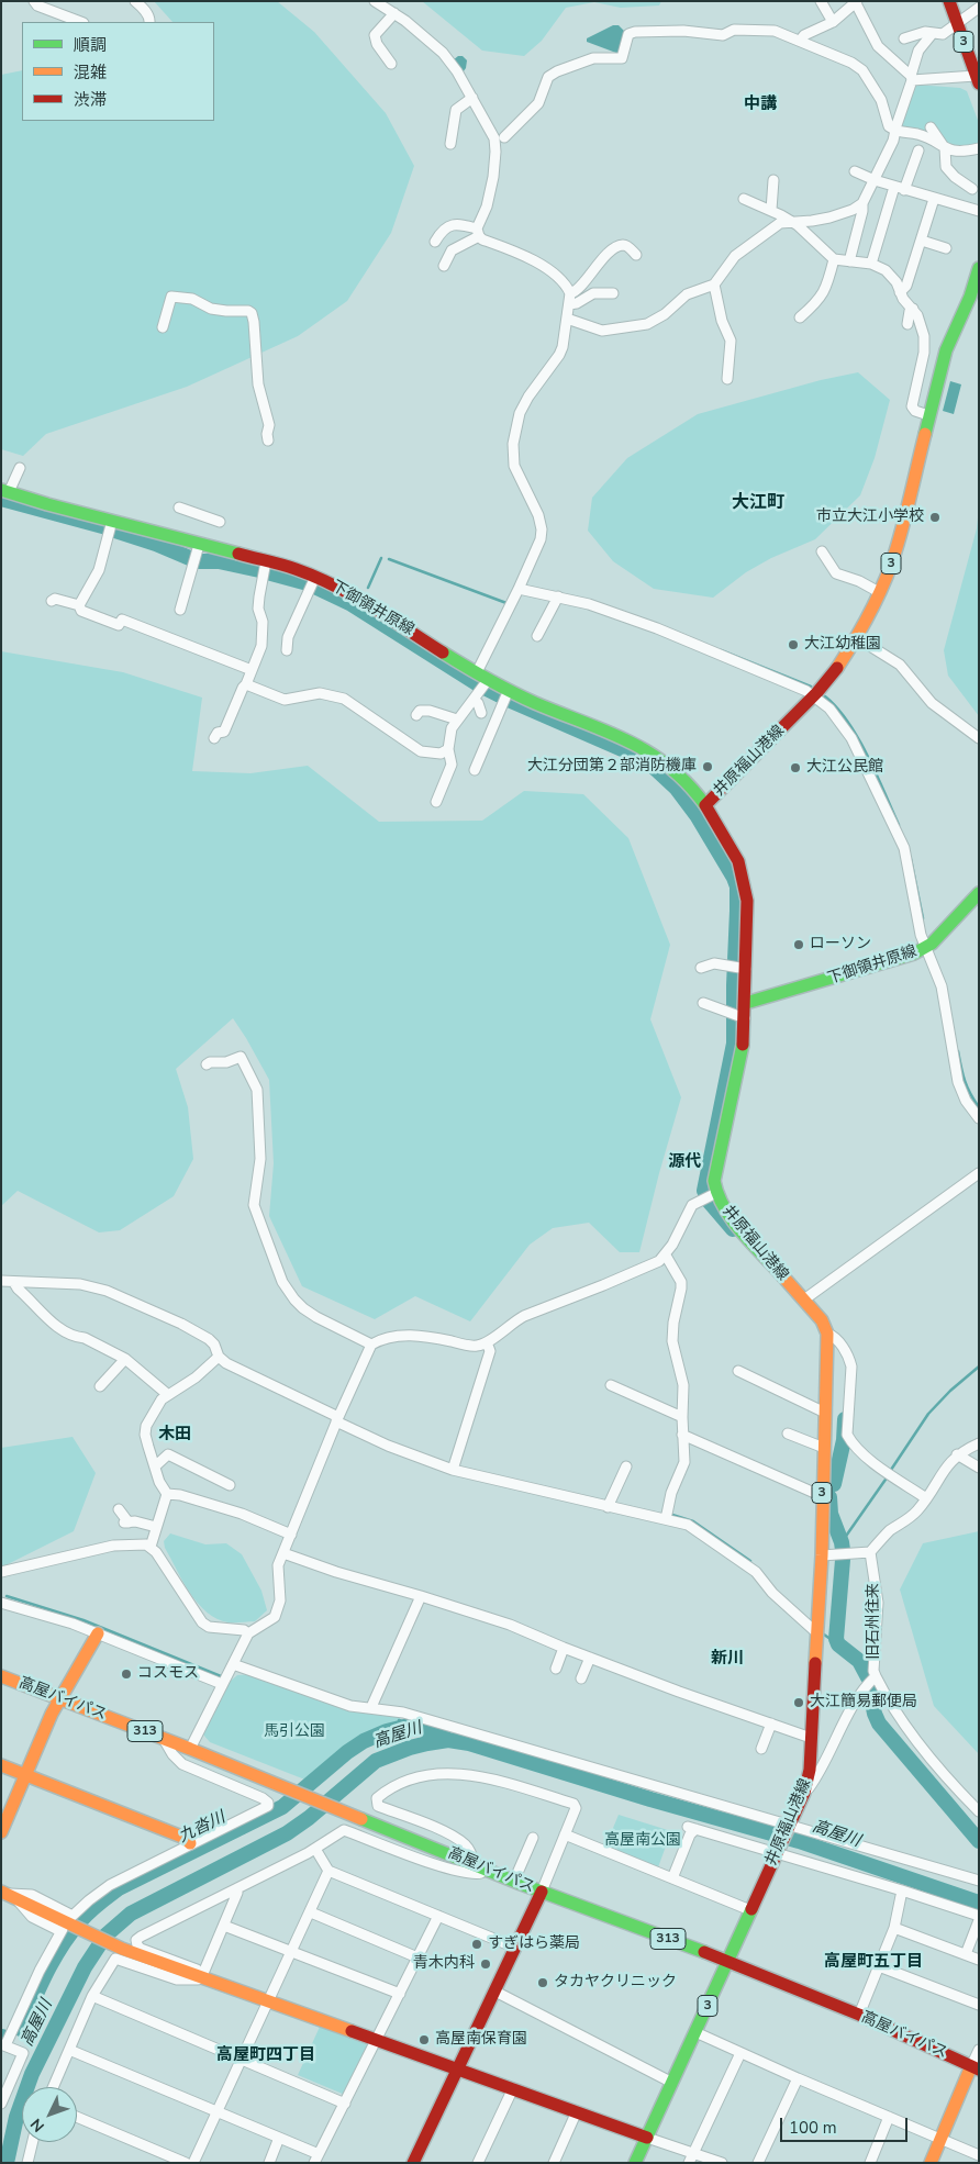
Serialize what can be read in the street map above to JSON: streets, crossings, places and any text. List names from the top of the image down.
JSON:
{
  "streets": {
    "main road": [
      "3",
      "下御領井原線",
      "井原福山港線",
      "高屋バイパス",
      "313"
    ],
    "street": ["旧石州往来"]
  },
  "crossings": [
    ["下御領井原線", "井原福山港線"],
    ["井原福山港線", "旧石州往来"],
    ["井原福山港線", "高屋バイパス"]
  ],
  "districts": [
    "中講",
    "大江町",
    "源代",
    "木田",
    "新川",
    "高屋町五丁目",
    "高屋町四丁目"
  ],
  "water": ["高屋川", "九沓川"],
  "parks": ["馬引公園", "高屋南公園"],
  "places": [
    "市立大江小学校",
    "大江幼稚園",
    "大江分団第２部消防機庫",
    "大江公民館",
    "ローソン",
    "コスモス",
    "大江簡易郵便局",
    "すぎはら薬局",
    "青木内科",
    "タカヤクリニック",
    "高屋南保育園"
  ],
  "legend": ["順調", "混雑", "渋滞"],
  "scale_bar": "100 m",
  "north": "bottom left"
}
